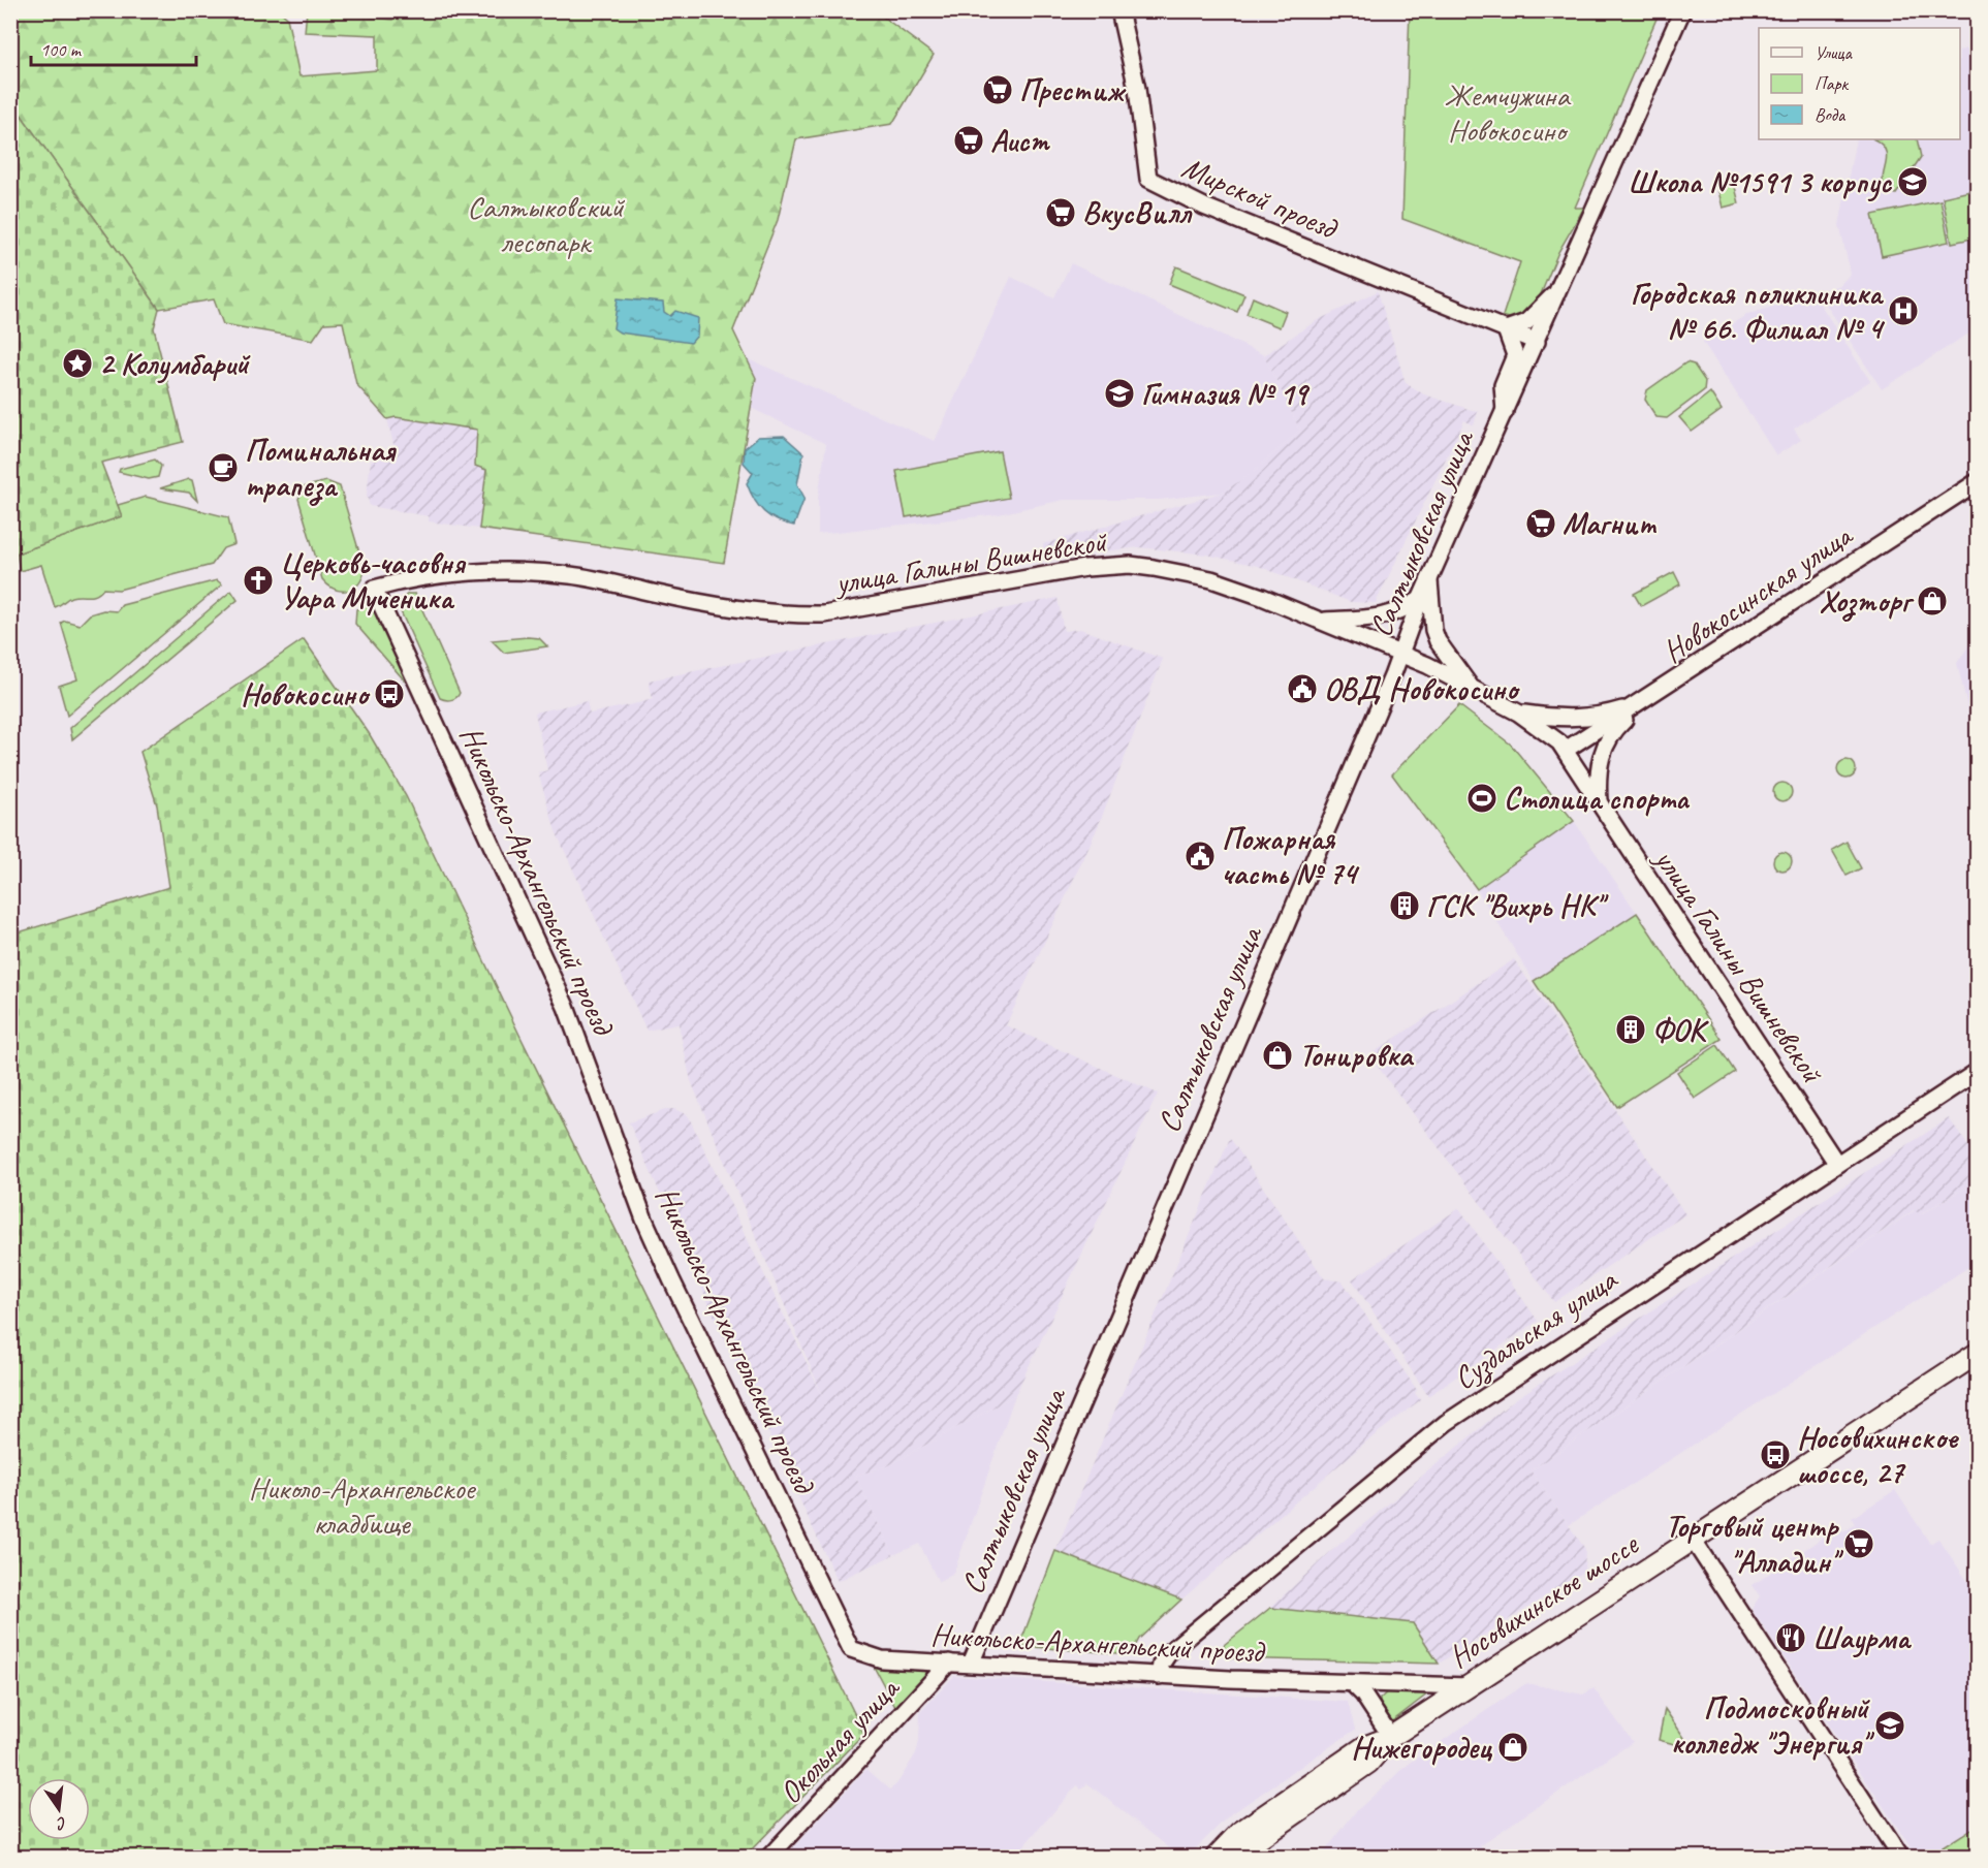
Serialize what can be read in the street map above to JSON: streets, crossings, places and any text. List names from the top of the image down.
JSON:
{
  "streets": {
    "main road": ["Носовихинское шоссе"],
    "street": [
      "Мирской проезд",
      "Салтыковская улица",
      "улица Галины Вишневской",
      "Новокосинская улица",
      "Никольско-Архангельский проезд",
      "Суздальская улица",
      "Окольная улица"
    ]
  },
  "crossings": [
    ["Мирской проезд", "Салтыковская улица"],
    ["Салтыковская улица", "улица Галины Вишневской"],
    ["Салтыковская улица", "Никольско-Архангельский проезд"],
    ["улица Галины Вишневской", "Новокосинская улица"],
    ["улица Галины Вишневской", "Никольско-Архангельский проезд"],
    ["улица Галины Вишневской", "Суздальская улица"],
    ["Никольско-Архангельский проезд", "Суздальская улица"],
    ["Никольско-Архангельский проезд", "Носовихинское шоссе"],
    ["Никольско-Архангельский проезд", "Окольная улица"]
  ],
  "parks": ["Жемчужина Новокосино", "Салтыковский лесопарк", "Николо-Архангельское кладбище"],
  "places": {
    "supermarket": [
      "Престиж",
      "Аист",
      "ВкусВилл",
      "Магнит",
      "Торговый центр \"Алладин\""
    ],
    "school or university": ["Школа №1591 3 корпус", "Гимназия № 19", "Подмосковный колледж \"Энергия\""],
    "hospital": ["Городская поликлиника № 66. Филиал № 4"],
    "place": ["2 Колумбарий"],
    "cafe": ["Поминальная трапеза"],
    "church": ["Церковь-часовня Уара Мученика"],
    "shop": ["Хозторг", "Тонировка", "Нижегородец"],
    "public building": ["ОВД Новокосино", "Пожарная часть № 74"],
    "bus stop": ["Новокосино", "Носовихинское шоссе, 27"],
    "sports": ["Столица спорта"],
    "building": ["ГСК \"Вихрь НК\"", "ФОК"],
    "restaurant": ["Шаурма"]
  },
  "legend": ["Улица", "Парк", "Вода"],
  "scale_bar": "100 m",
  "north": "bottom"
}
